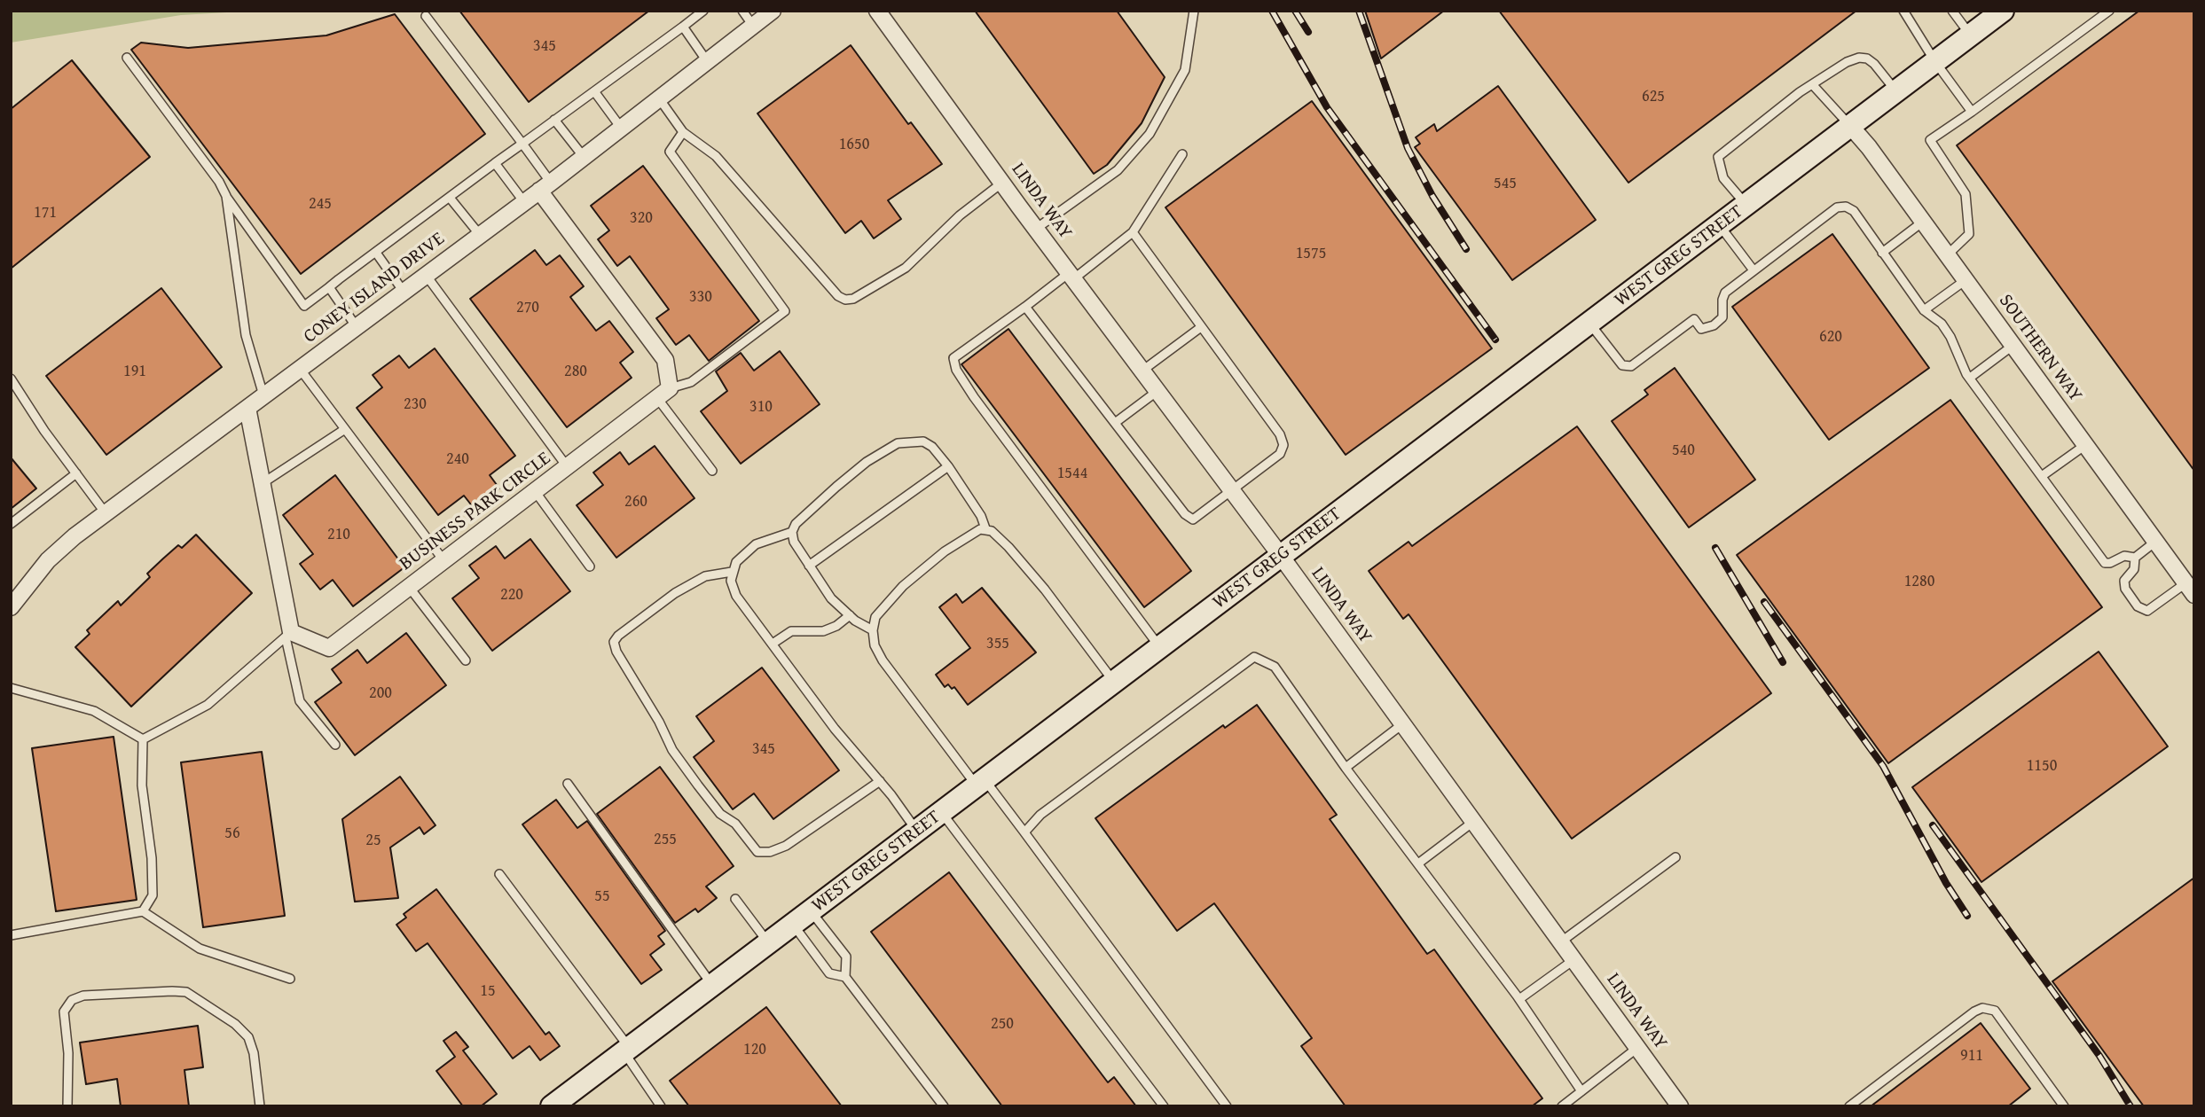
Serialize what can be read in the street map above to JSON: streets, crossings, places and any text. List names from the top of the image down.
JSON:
{
  "streets": {
    "main road": ["WEST GREG STREET"],
    "street": [
      "LINDA WAY",
      "CONEY ISLAND DRIVE",
      "SOUTHERN WAY",
      "BUSINESS PARK CIRCLE"
    ]
  },
  "crossings": [
    ["LINDA WAY", "WEST GREG STREET"],
    ["WEST GREG STREET", "SOUTHERN WAY"]
  ],
  "house_numbers": [
    "345",
    "625",
    "1650",
    "545",
    "245",
    "171",
    "320",
    "1575",
    "330",
    "270",
    "620",
    "191",
    "280",
    "230",
    "310",
    "540",
    "240",
    "1544",
    "260",
    "210",
    "1280",
    "220",
    "355",
    "200",
    "345",
    "1150",
    "56",
    "255",
    "25",
    "55",
    "15",
    "250",
    "120",
    "911"
  ]
}
